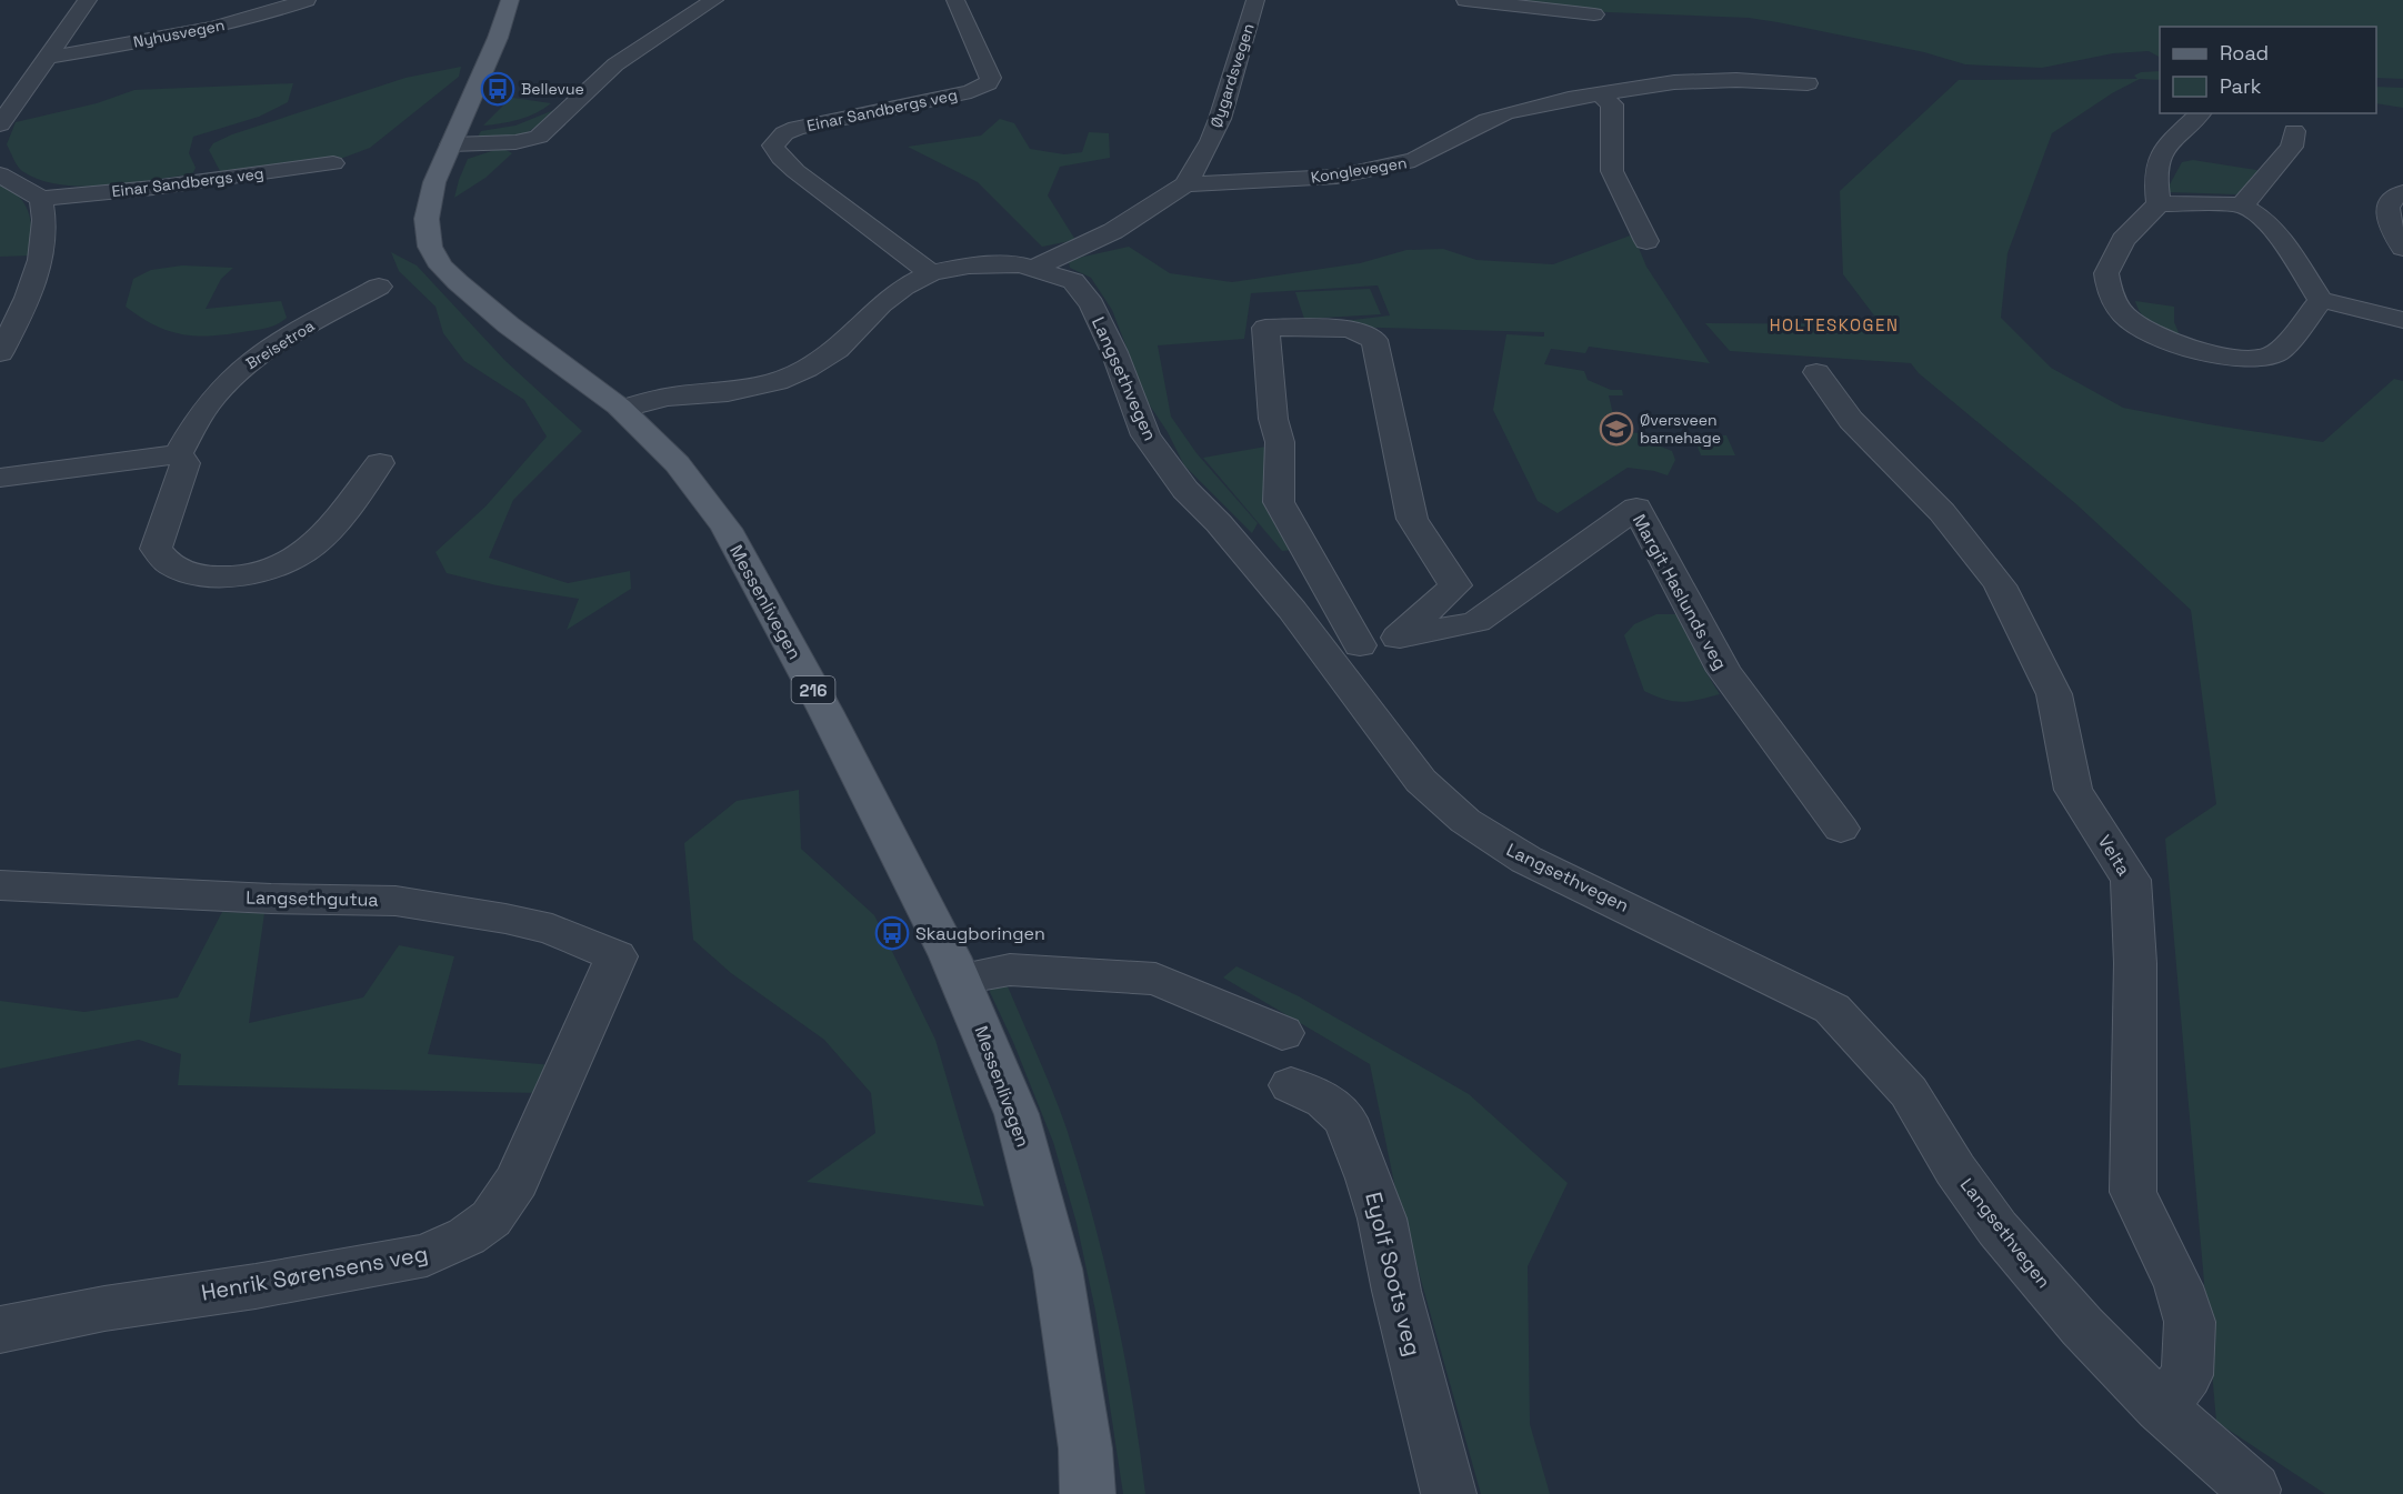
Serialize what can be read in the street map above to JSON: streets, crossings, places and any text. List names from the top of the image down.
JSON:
{
  "streets": {
    "main road": ["Messenlivegen", "216"],
    "street": [
      "Nyhusvegen",
      "Øygardsvegen",
      "Einar Sandbergs veg",
      "Konglevegen",
      "Breisetroa",
      "Langsethvegen",
      "Margit Haslunds veg",
      "Velta",
      "Langsethgutua",
      "Henrik Sørensens veg",
      "Eyolf Soots veg"
    ]
  },
  "crossings": [
    ["Øygardsvegen", "Konglevegen"],
    ["Einar Sandbergs veg", "Langsethvegen"],
    ["Langsethvegen", "Margit Haslunds veg"],
    ["Langsethvegen", "Messenlivegen"],
    ["Langsethvegen", "Velta"],
    ["Langsethgutua", "Henrik Sørensens veg"]
  ],
  "districts": ["HOLTESKOGEN"],
  "places": {
    "bus stop": ["Bellevue", "Skaugboringen"],
    "school or university": ["Øversveen barnehage"]
  },
  "legend": ["Road", "Park"]
}
